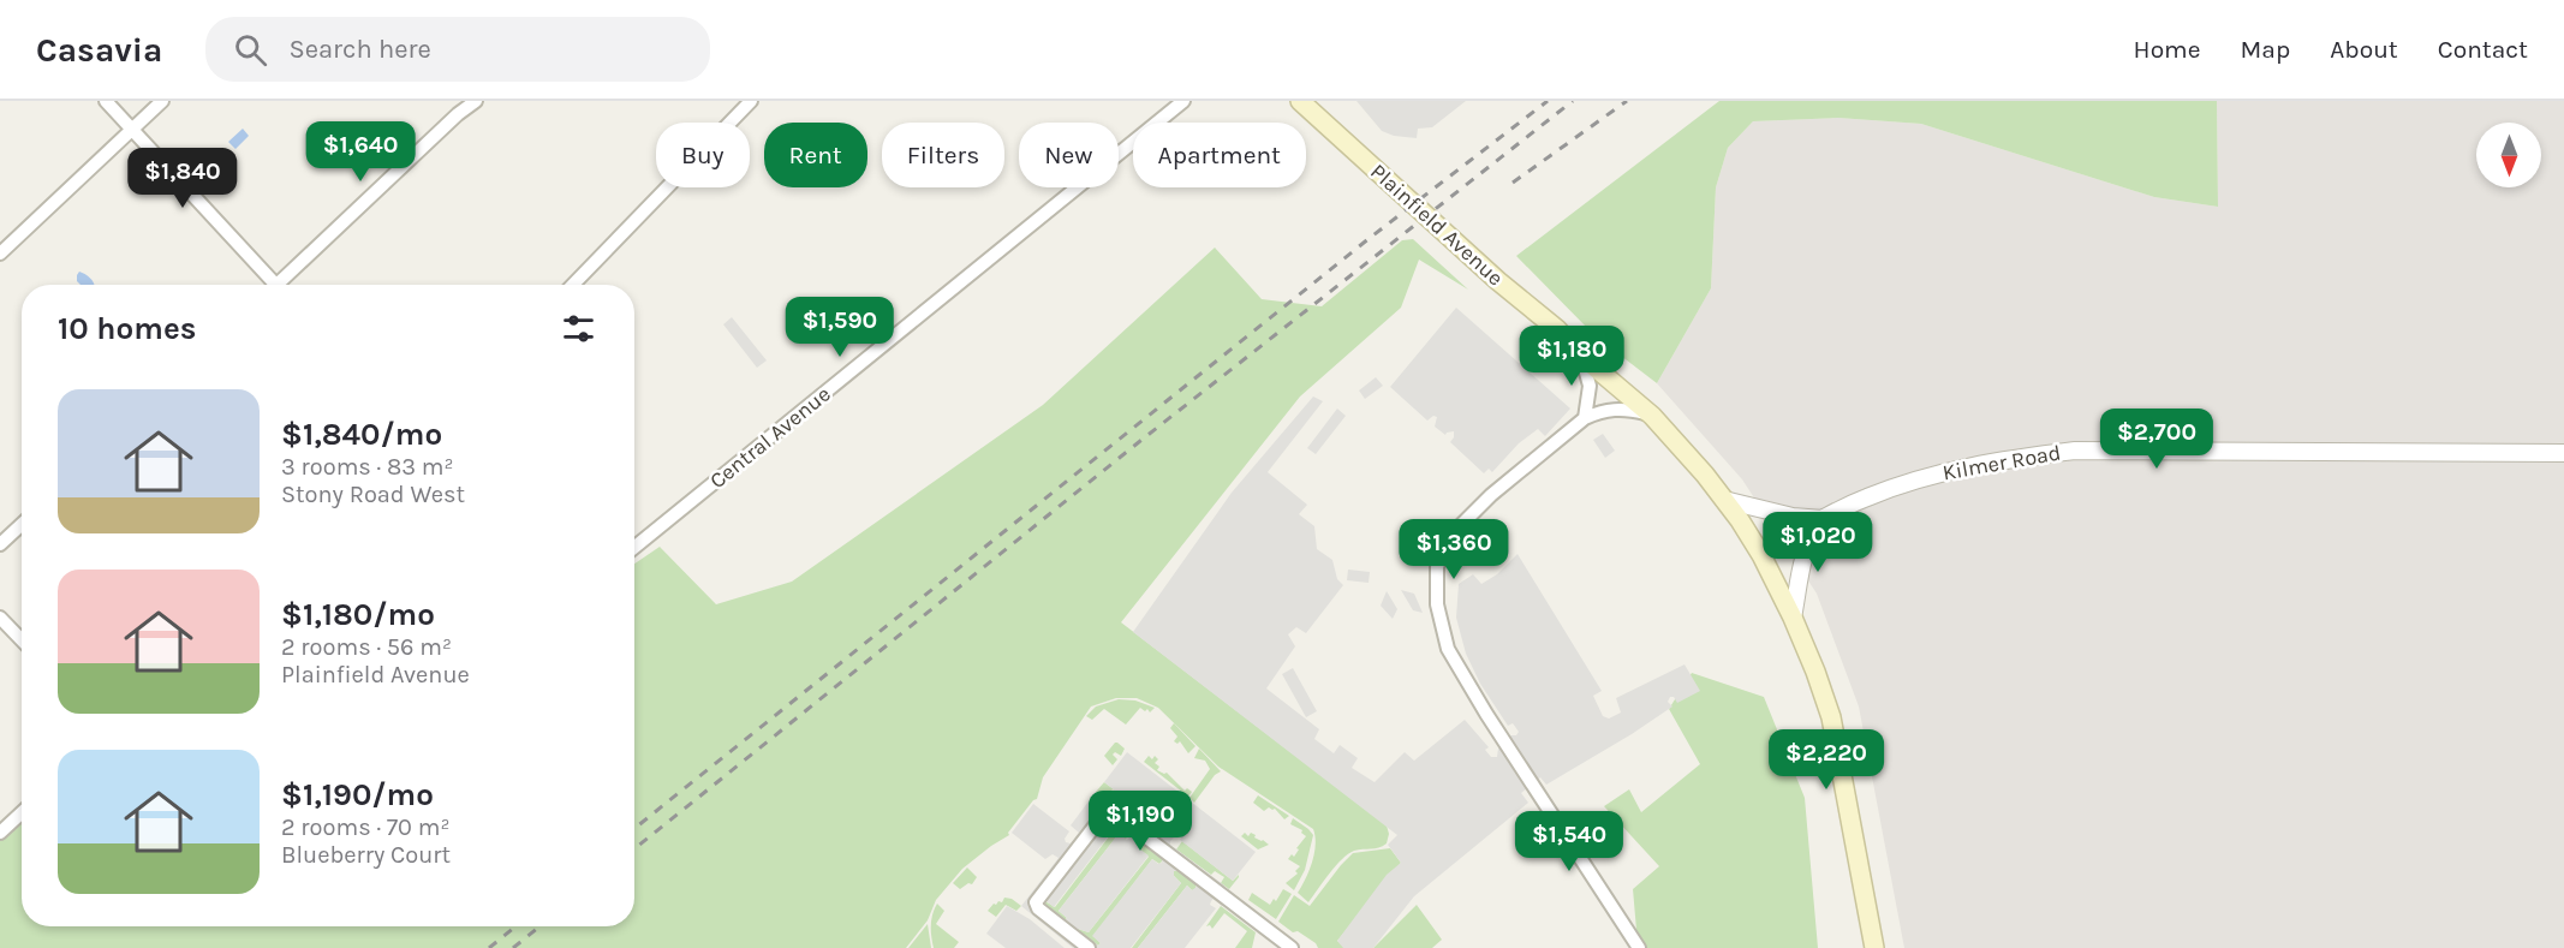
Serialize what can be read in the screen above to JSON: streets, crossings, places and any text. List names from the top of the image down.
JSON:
{
  "streets": {
    "main road": ["Plainfield Avenue"],
    "street": ["Central Avenue", "Kilmer Road"]
  },
  "crossings": [
    ["Plainfield Avenue", "Kilmer Road"]
  ],
  "north": "bottom",
  "page": {
    "header": "Casavia",
    "search": "Search here",
    "nav": [
      "Home",
      "Map",
      "About",
      "Contact"
    ],
    "price": [
      "$1,640",
      "$1,840",
      "$1,590",
      "$1,180",
      "$2,700",
      "$1,020",
      "$1,360",
      "$2,220",
      "$1,190",
      "$1,540"
    ],
    "chip": [
      "Buy",
      "Rent",
      "Filters",
      "New",
      "Apartment"
    ],
    "heading": "10 homes",
    "list": [
      {
        "name": "$1,840/mo",
        "note": "3 rooms · 83 m² · Stony Road West"
      },
      {
        "name": "$1,180/mo",
        "note": "2 rooms · 56 m² · Plainfield Avenue"
      },
      {
        "name": "$1,190/mo",
        "note": "2 rooms · 70 m² · Blueberry Court"
      }
    ]
  }
}
